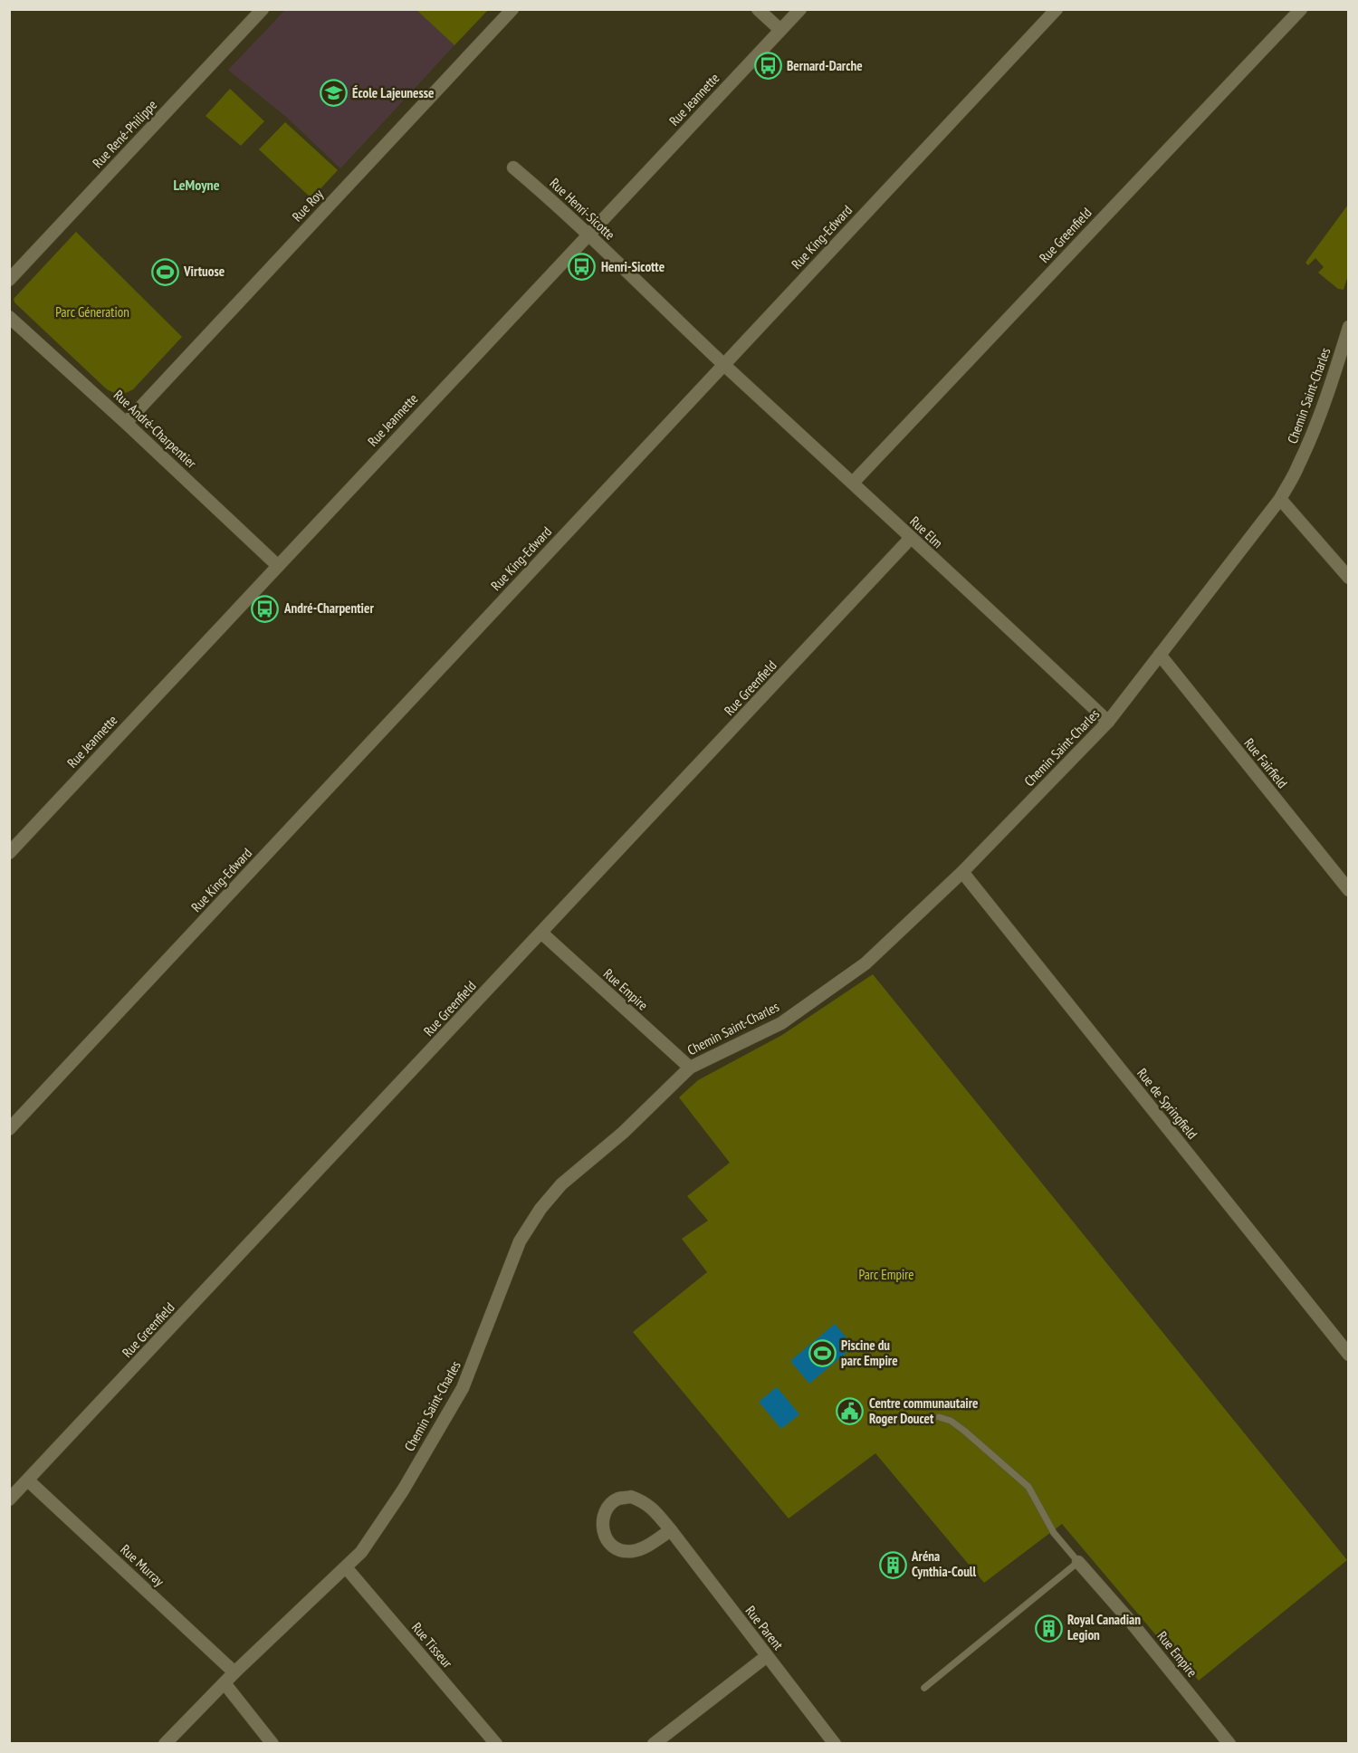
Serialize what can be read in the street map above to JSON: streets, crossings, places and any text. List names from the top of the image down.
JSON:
{
  "streets": {
    "street": [
      "Rue Jeannette",
      "Rue René-Philippe",
      "Rue Roy",
      "Rue Henri-Sicotte",
      "Rue Greenfield",
      "Rue King-Edward",
      "Chemin Saint-Charles",
      "Rue André-Charpentier",
      "Rue Elm",
      "Rue Fairfield",
      "Rue Empire",
      "Rue de Springfield",
      "Rue Murray",
      "Rue Parent",
      "Rue Tisseur"
    ]
  },
  "crossings": [
    ["Rue Jeannette", "Rue Henri-Sicotte"],
    ["Rue Jeannette", "Rue André-Charpentier"],
    ["Rue Roy", "Rue André-Charpentier"],
    ["Rue Henri-Sicotte", "Rue King-Edward"],
    ["Rue Henri-Sicotte", "Rue Elm"],
    ["Rue Greenfield", "Rue Elm"],
    ["Rue Greenfield", "Rue Empire"],
    ["Rue Greenfield", "Rue Murray"],
    ["Rue King-Edward", "Rue Elm"],
    ["Chemin Saint-Charles", "Rue Elm"],
    ["Chemin Saint-Charles", "Rue Fairfield"],
    ["Chemin Saint-Charles", "Rue Empire"],
    ["Chemin Saint-Charles", "Rue de Springfield"],
    ["Chemin Saint-Charles", "Rue Murray"],
    ["Chemin Saint-Charles", "Rue Tisseur"]
  ],
  "districts": ["LeMoyne"],
  "parks": ["Parc Géneration", "Parc Empire"],
  "places": {
    "bus stop": ["Bernard-Darche", "Henri-Sicotte", "André-Charpentier"],
    "school or university": ["École Lajeunesse"],
    "sports": ["Virtuose", "Piscine du parc Empire"],
    "public building": ["Centre communautaire Roger Doucet"],
    "building": ["Aréna Cynthia-Coull", "Royal Canadian Legion"]
  }
}
